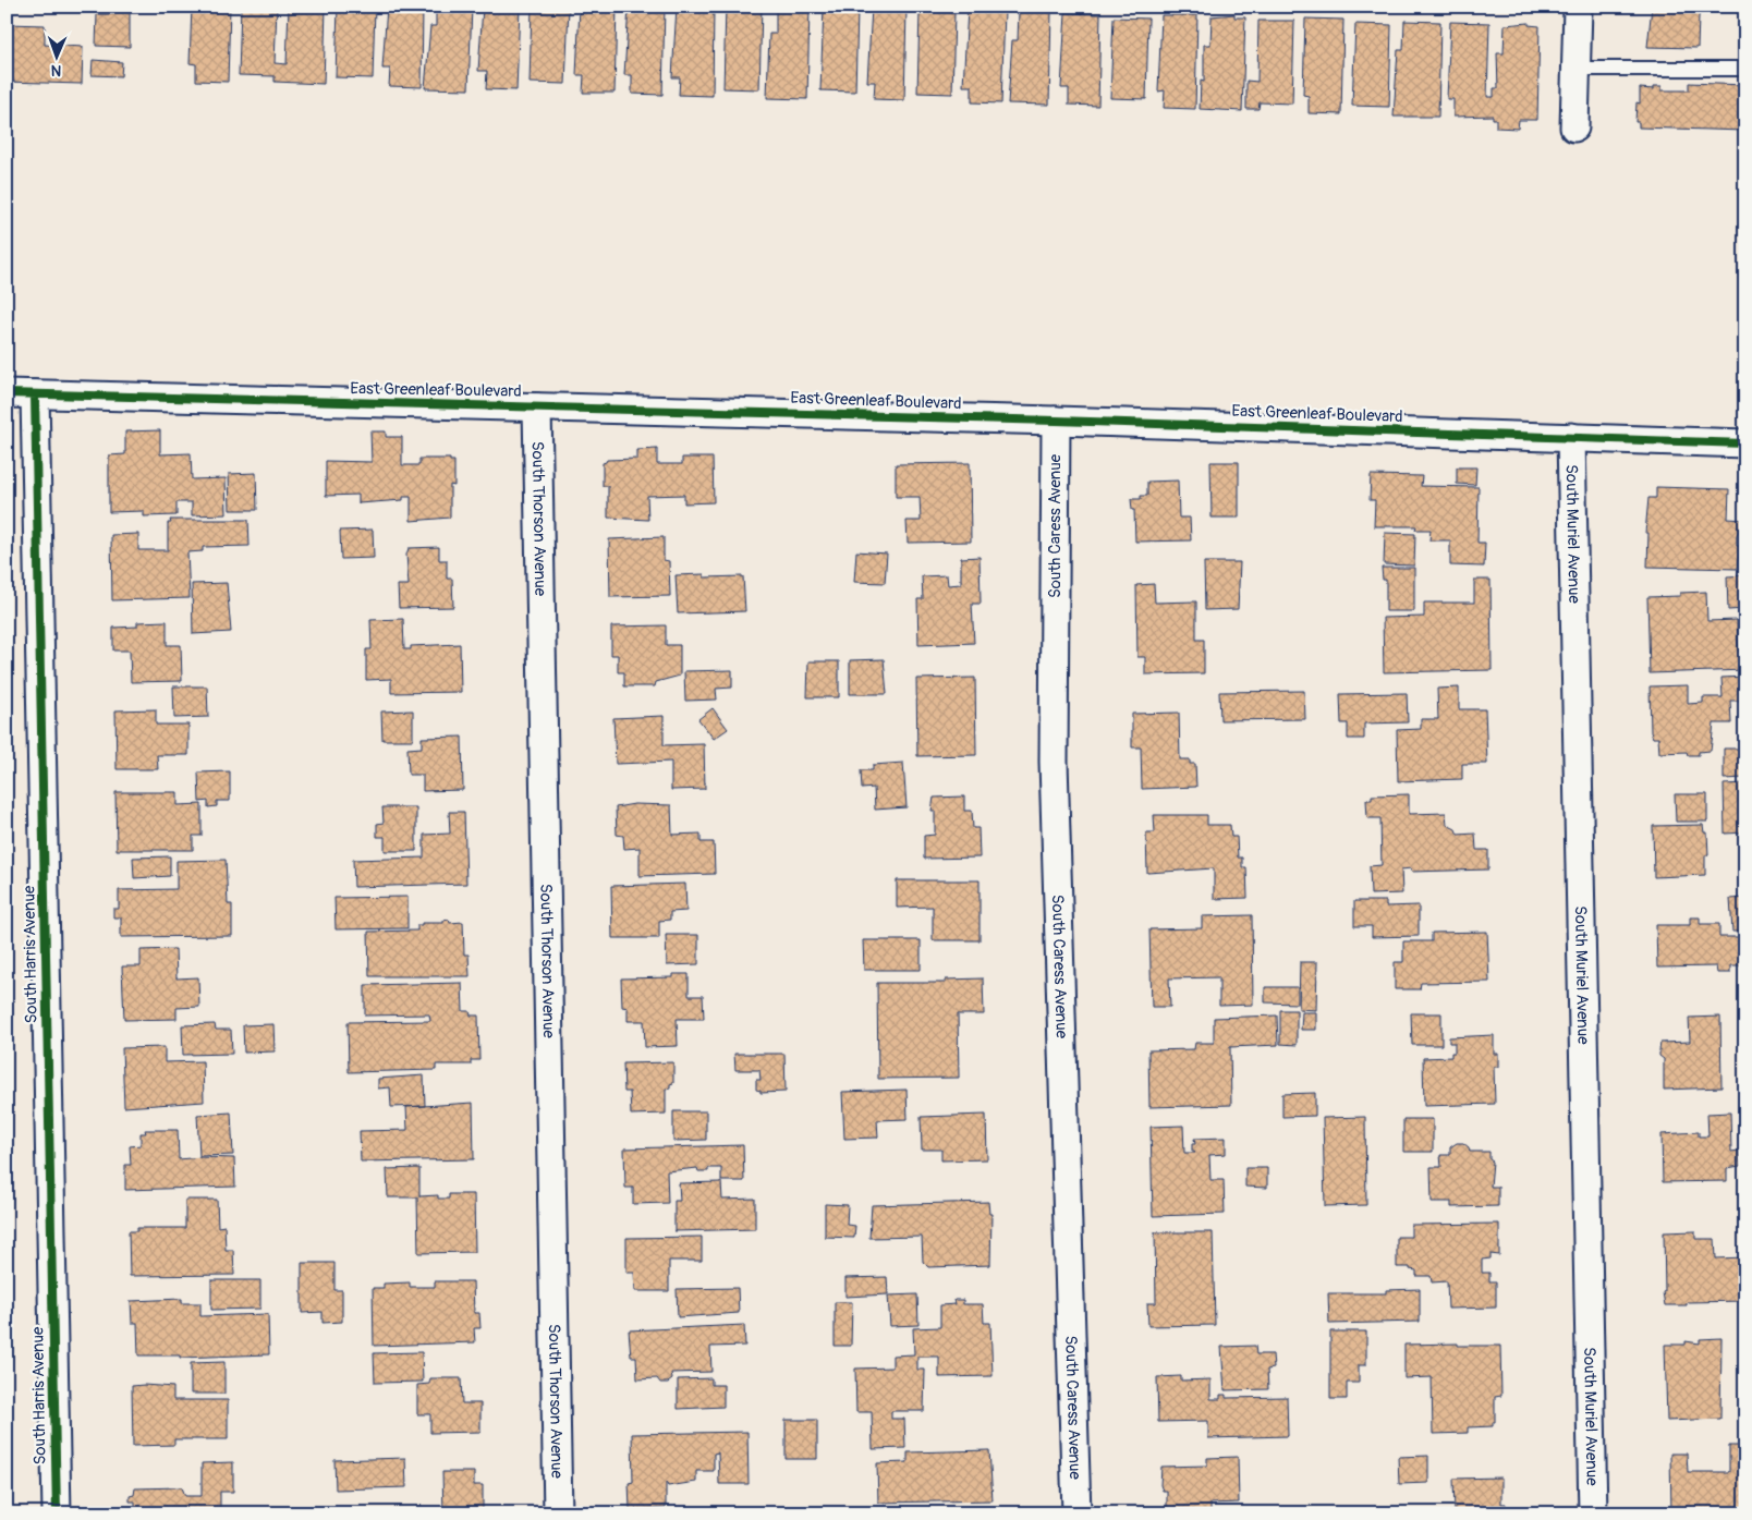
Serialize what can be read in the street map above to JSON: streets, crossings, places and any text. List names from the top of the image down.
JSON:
{
  "streets": {
    "street": [
      "East Greenleaf Boulevard",
      "South Thorson Avenue",
      "South Caress Avenue",
      "South Muriel Avenue",
      "South Harris Avenue"
    ]
  },
  "crossings": [
    ["East Greenleaf Boulevard", "South Thorson Avenue"],
    ["East Greenleaf Boulevard", "South Caress Avenue"],
    ["East Greenleaf Boulevard", "South Muriel Avenue"],
    ["East Greenleaf Boulevard", "South Harris Avenue"]
  ],
  "north": "bottom"
}
